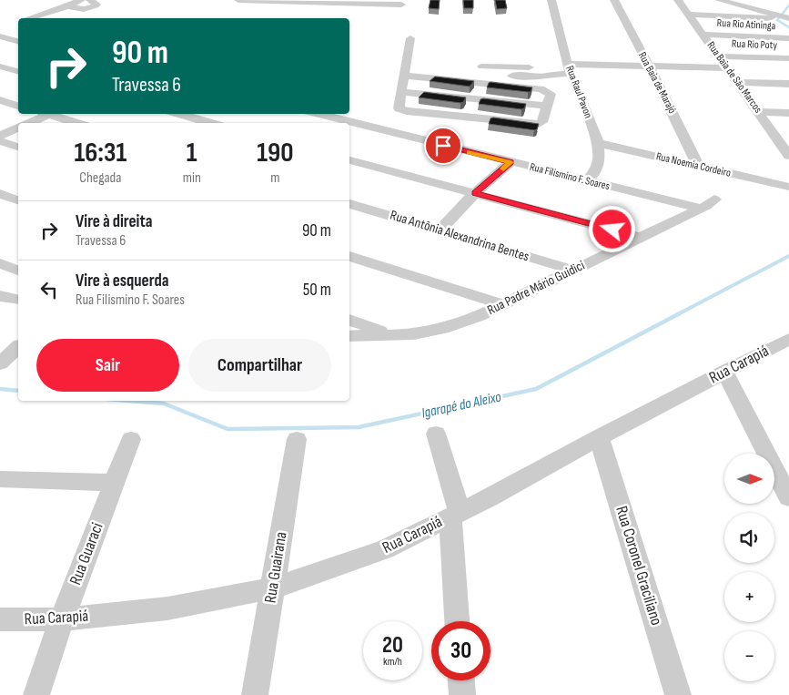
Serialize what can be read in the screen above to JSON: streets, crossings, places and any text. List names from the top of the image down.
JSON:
{
  "streets": {
    "street": [
      "Rua Rio Atininga",
      "Rua Rio Poty",
      "Rua Baia de São Marcos",
      "Rua Baia de Marajó",
      "Rua Raul Pavon",
      "Rua Noemia Cordeiro",
      "Rua Filismino F. Soares",
      "Rua Antônia Alexandrina Bentes",
      "Rua Padre Mário Guidici",
      "Rua Carapiá",
      "Rua Guaraci",
      "Rua Coronel Graciliano",
      "Rua Guairana"
    ]
  },
  "crossings": [
    ["Rua Rio Atininga", "Rua Baia de São Marcos"],
    ["Rua Rio Poty", "Rua Baia de São Marcos"],
    ["Rua Baia de Marajó", "Rua Noemia Cordeiro"],
    ["Rua Raul Pavon", "Rua Noemia Cordeiro"],
    ["Rua Raul Pavon", "Rua Filismino F. Soares"],
    ["Rua Filismino F. Soares", "Rua Padre Mário Guidici"],
    ["Rua Antônia Alexandrina Bentes", "Rua Padre Mário Guidici"],
    ["Rua Carapiá", "Rua Guaraci"],
    ["Rua Carapiá", "Rua Coronel Graciliano"],
    ["Rua Carapiá", "Rua Guairana"]
  ],
  "water": ["Igarapé do Aleixo"],
  "north": "right",
  "page": {
    "turn": ["90 m", "Travessa 6"],
    "eta": [
      "16:31",
      "Chegada",
      "1",
      "min",
      "190",
      "m"
    ],
    "list": [
      {
        "name": "Vire à direita",
        "note": "Travessa 6",
        "value": "90 m"
      },
      {
        "name": "Vire à esquerda",
        "note": "Rua Filismino F. Soares",
        "value": "50 m"
      }
    ],
    "buttons": ["Sair", "Compartilhar"],
    "map_buttons": ["+", "−"],
    "speed": "20 km/h",
    "limit": "30"
  }
}
